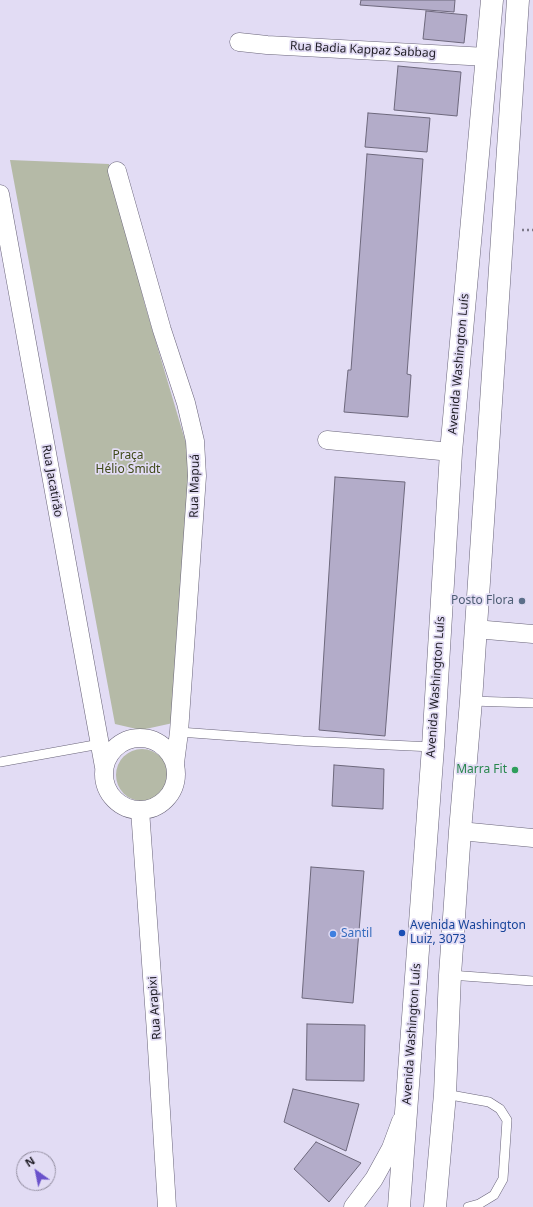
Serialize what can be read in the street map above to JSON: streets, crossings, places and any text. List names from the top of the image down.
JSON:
{
  "streets": {
    "highway": ["Avenida Washington Luís"],
    "street": [
      "Rua Badia Kappaz Sabbag",
      "Rua Jacatirão",
      "Rua Mapuá",
      "Rua Arapixi"
    ]
  },
  "crossings": [
    ["Rua Badia Kappaz Sabbag", "Avenida Washington Luís"],
    ["Rua Jacatirão", "Rua Mapuá"],
    ["Rua Jacatirão", "Rua Arapixi"],
    ["Rua Mapuá", "Rua Arapixi"]
  ],
  "parks": ["Praça Hélio Smidt"],
  "places": [
    "Posto Flora",
    "Marra Fit",
    "Avenida Washington Luiz, 3073",
    "Santil"
  ],
  "north": "top left"
}
